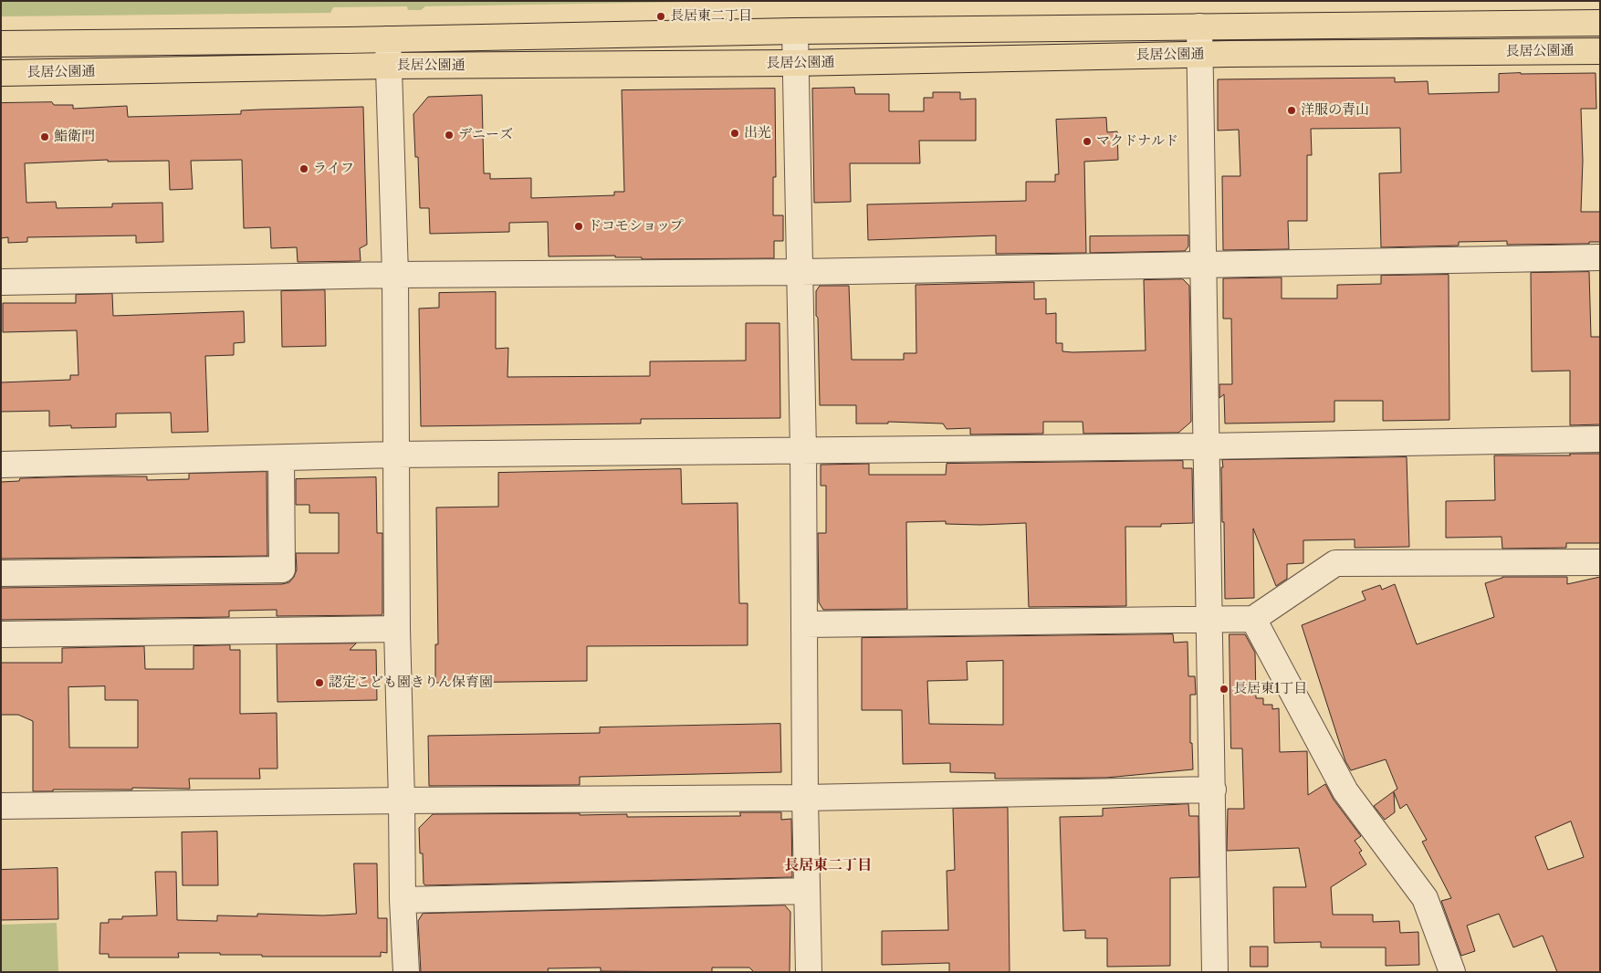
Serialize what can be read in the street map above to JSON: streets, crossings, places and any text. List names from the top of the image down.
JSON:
{
  "streets": {
    "highway": ["長居公園通"]
  },
  "districts": ["長居東二丁目"],
  "places": [
    "長居東二丁目",
    "洋服の青山",
    "出光",
    "デニーズ",
    "鮨衛門",
    "マクドナルド",
    "ライフ",
    "ドコモショップ",
    "認定こども園きりん保育園",
    "長居東1丁目"
  ]
}
